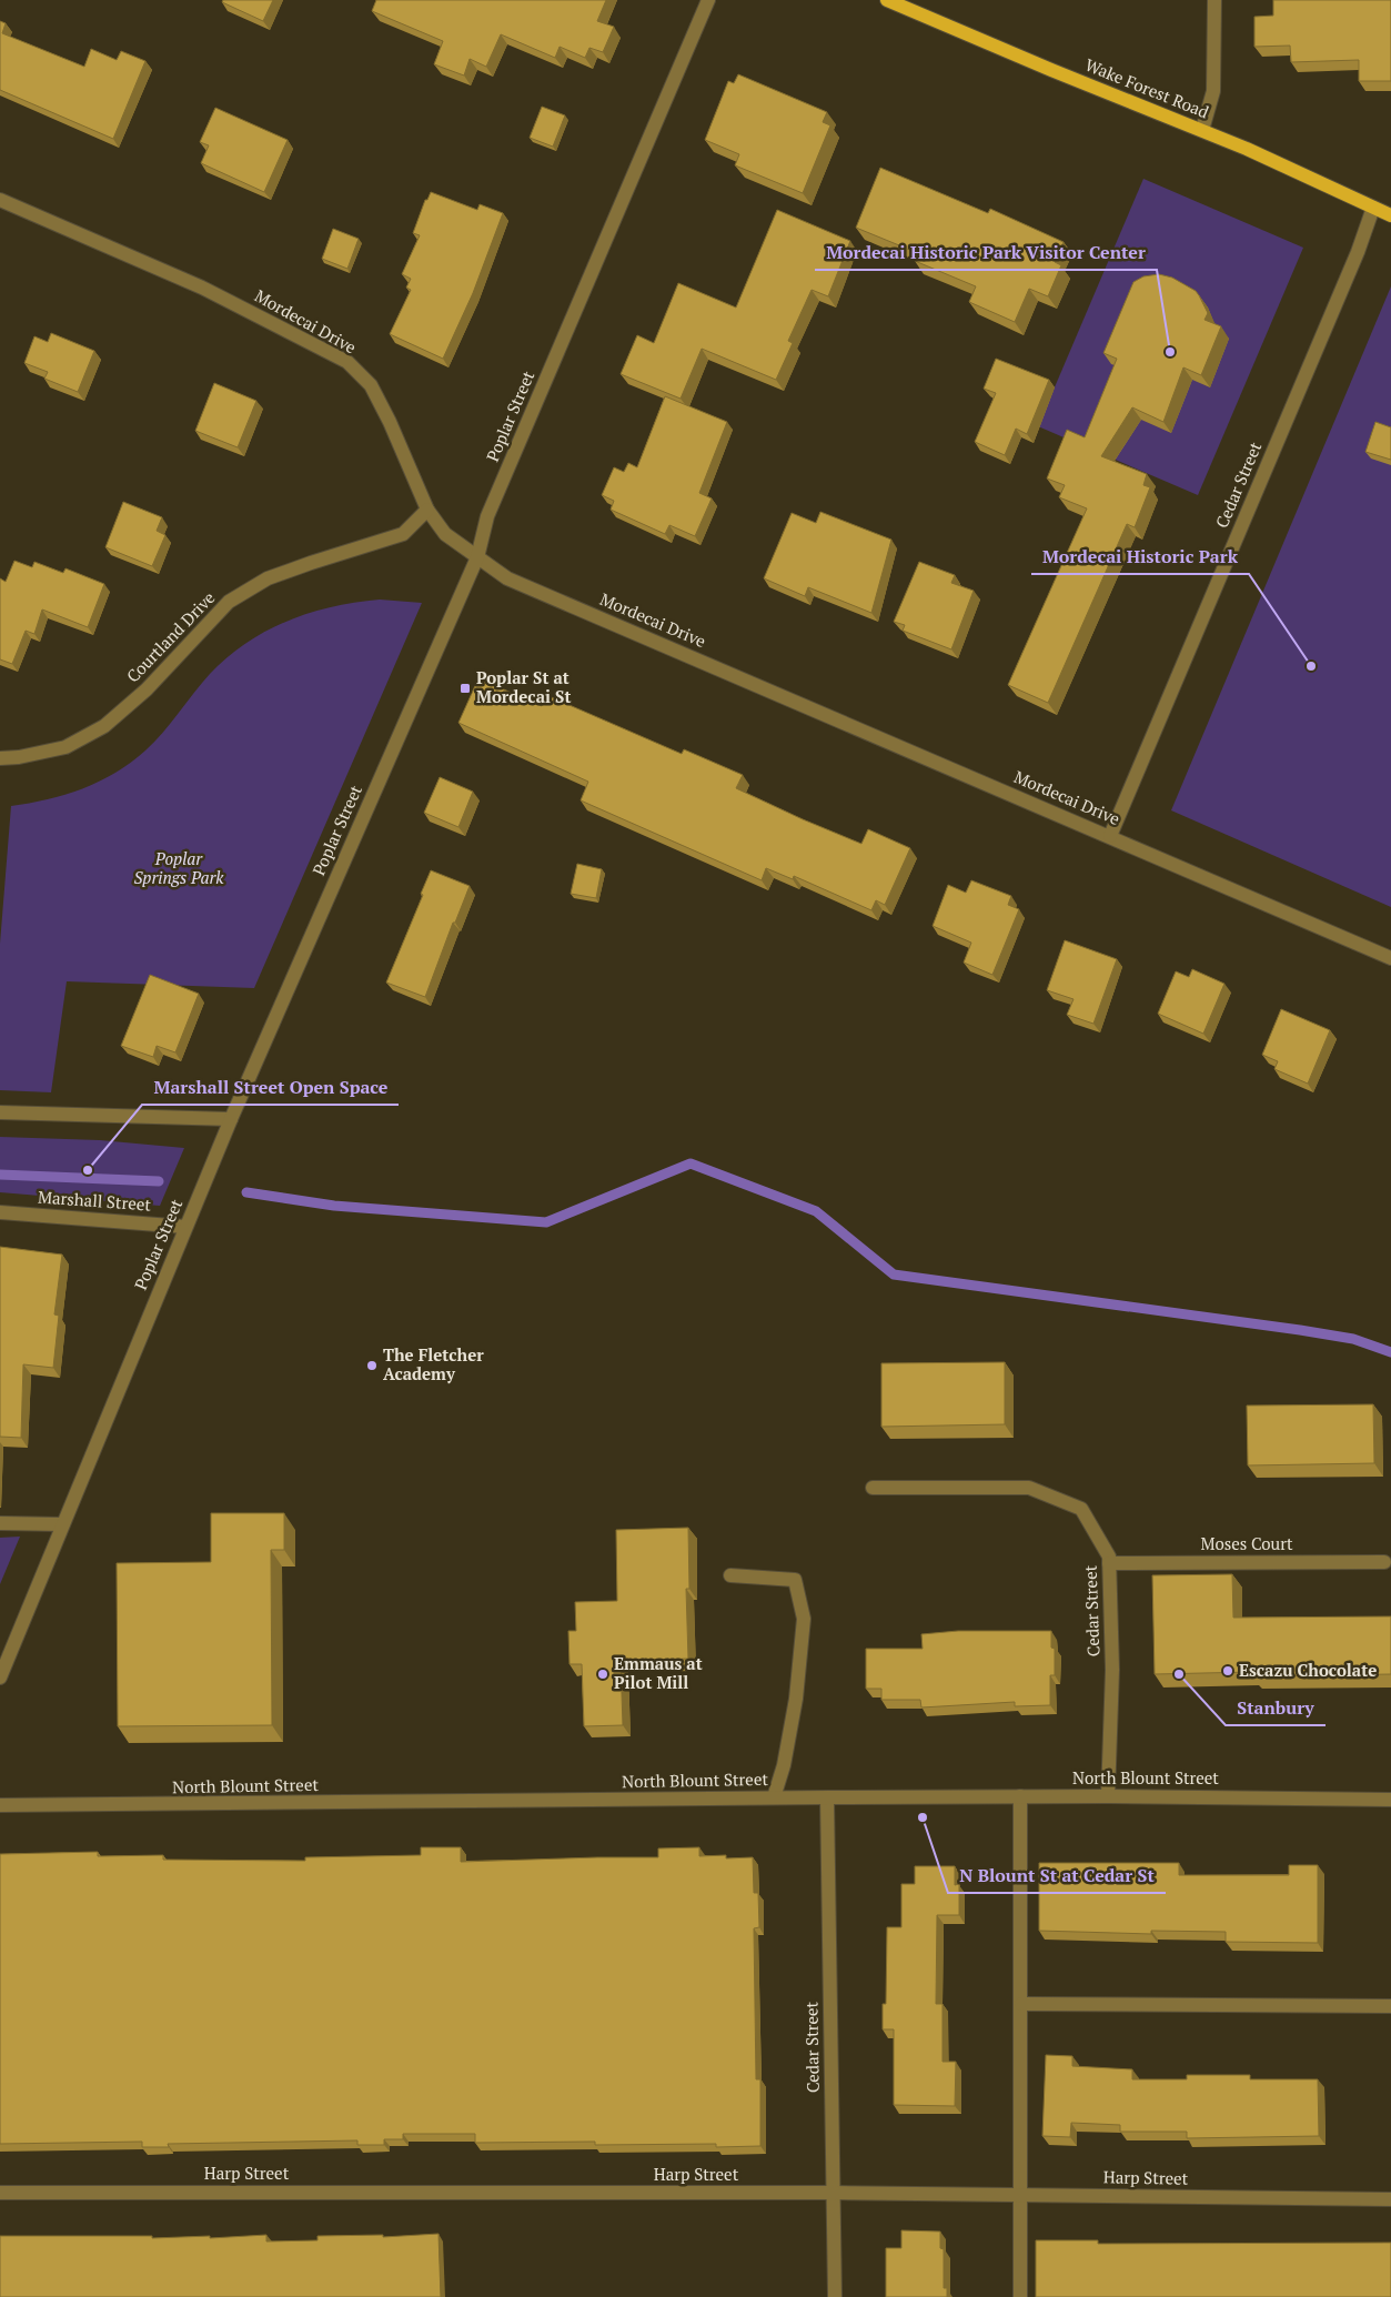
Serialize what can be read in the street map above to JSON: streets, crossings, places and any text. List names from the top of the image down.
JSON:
{
  "streets": {
    "main road": ["Wake Forest Road"],
    "street": [
      "Mordecai Drive",
      "Poplar Street",
      "Cedar Street",
      "Courtland Drive",
      "Marshall Street",
      "Moses Court",
      "North Blount Street",
      "Harp Street"
    ]
  },
  "crossings": [
    ["Wake Forest Road", "Cedar Street"],
    ["Mordecai Drive", "Poplar Street"],
    ["Mordecai Drive", "Cedar Street"],
    ["Mordecai Drive", "Courtland Drive"],
    ["Poplar Street", "Marshall Street"],
    ["Cedar Street", "Moses Court"],
    ["Cedar Street", "North Blount Street"],
    ["Cedar Street", "Harp Street"]
  ],
  "parks": ["Poplar Springs Park"],
  "places": {
    "other": [
      "Mordecai Historic Park Visitor Center",
      "Mordecai Historic Park",
      "Marshall Street Open Space",
      "The Fletcher Academy",
      "Escazu Chocolate",
      "Emmaus at Pilot Mill",
      "Stanbury",
      "N Blount St at Cedar St"
    ],
    "transit": ["Poplar St at Mordecai St"]
  }
}
